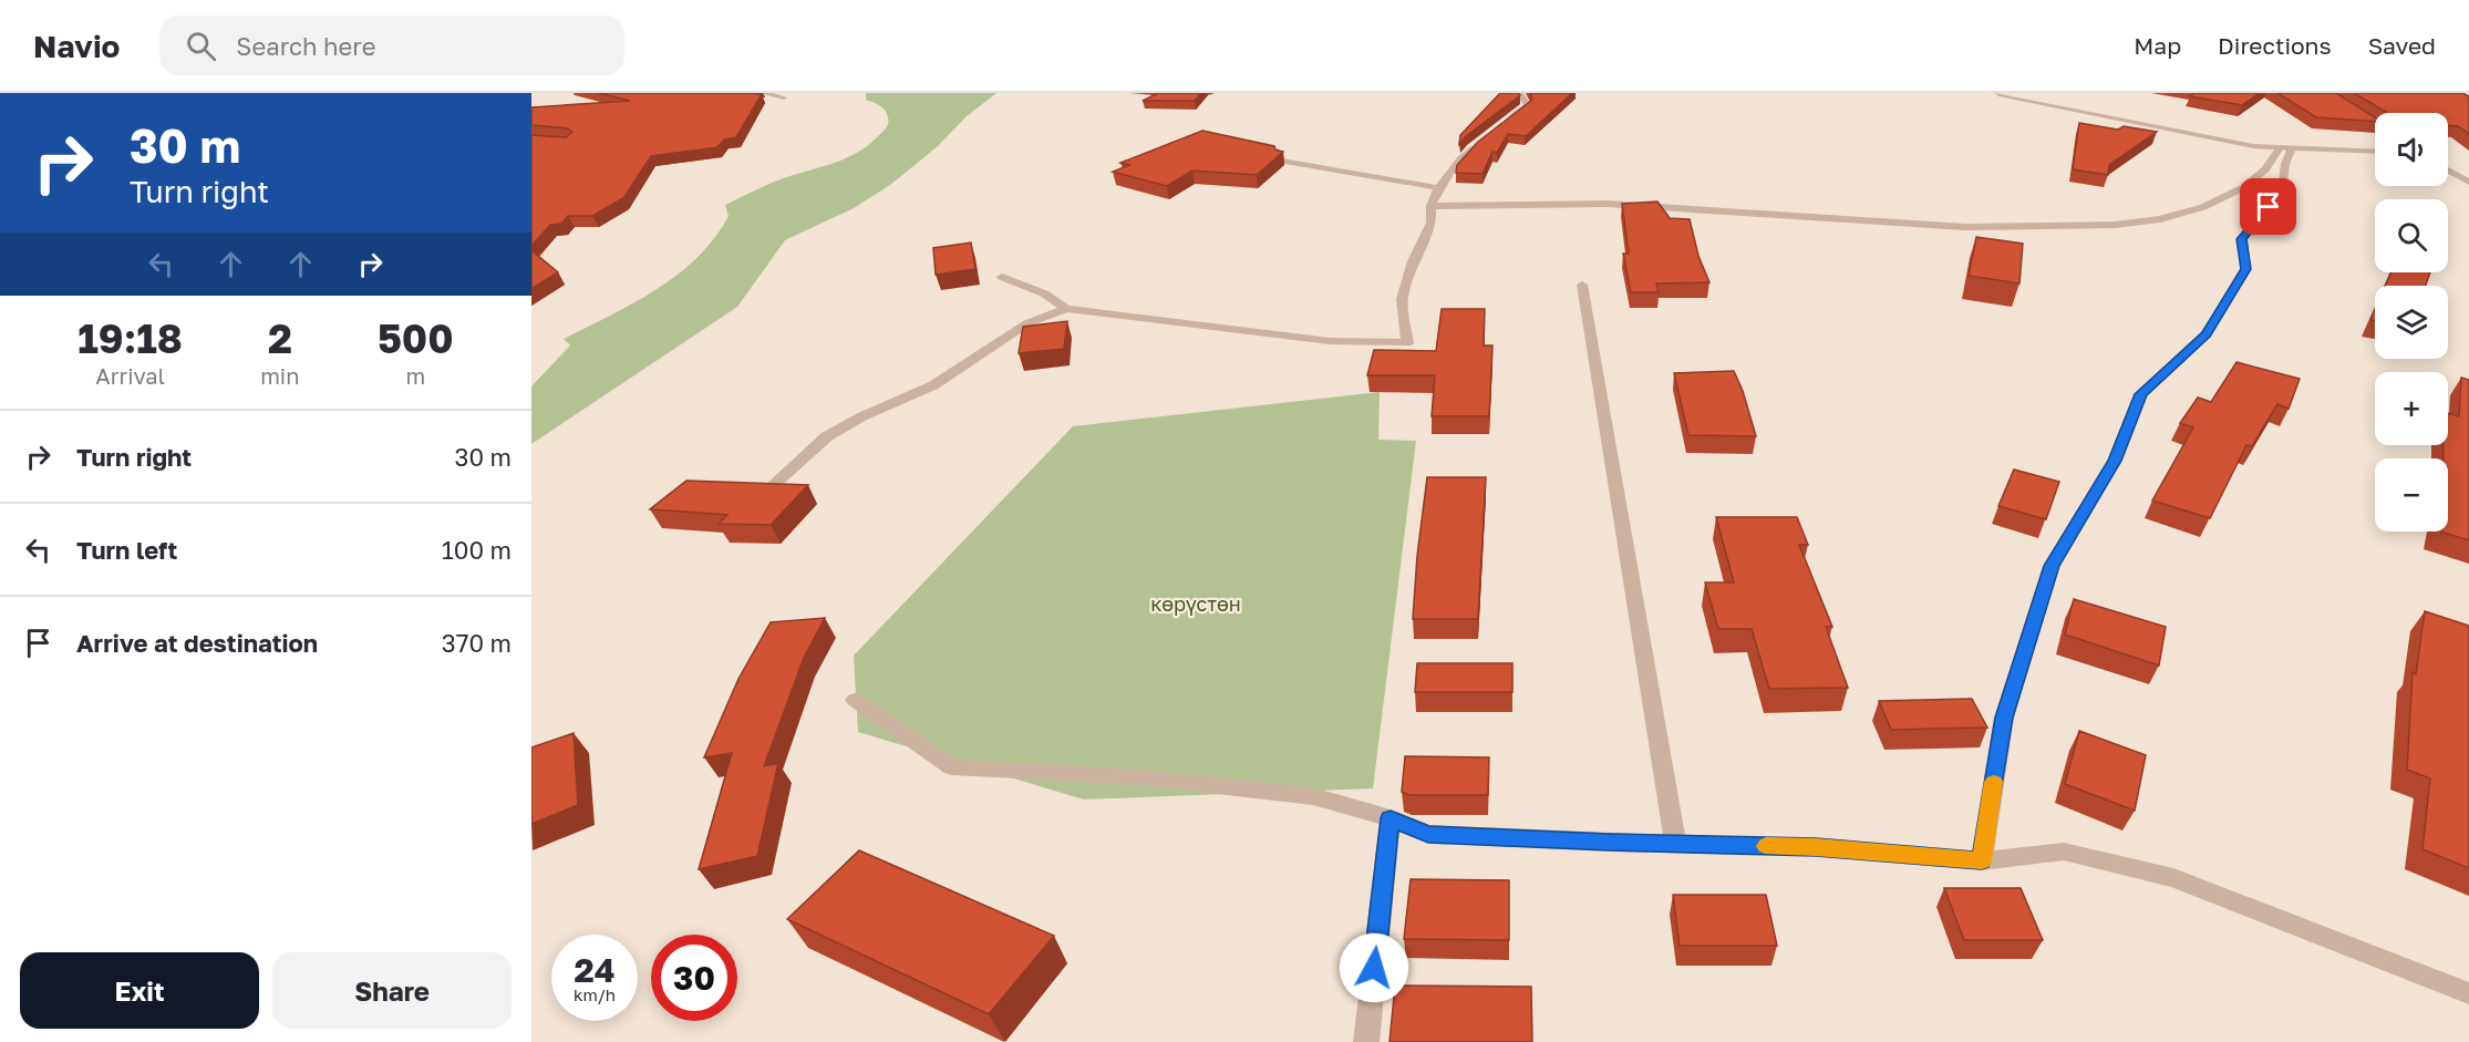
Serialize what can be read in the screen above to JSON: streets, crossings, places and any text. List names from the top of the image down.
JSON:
{
  "parks": ["көрүстөн"],
  "page": {
    "header": "Navio",
    "search": "Search here",
    "nav": ["Map", "Directions", "Saved"],
    "turn": ["30 m", "Turn right"],
    "map_buttons": ["+", "−"],
    "eta": [
      "19:18",
      "Arrival",
      "2",
      "min",
      "500",
      "m"
    ],
    "list": [
      {
        "name": "Turn right",
        "value": "30 m"
      },
      {
        "name": "Turn left",
        "value": "100 m"
      },
      {
        "name": "Arrive at destination",
        "value": "370 m"
      }
    ],
    "speed": "24 km/h",
    "limit": "30",
    "buttons": ["Exit", "Share"]
  }
}
